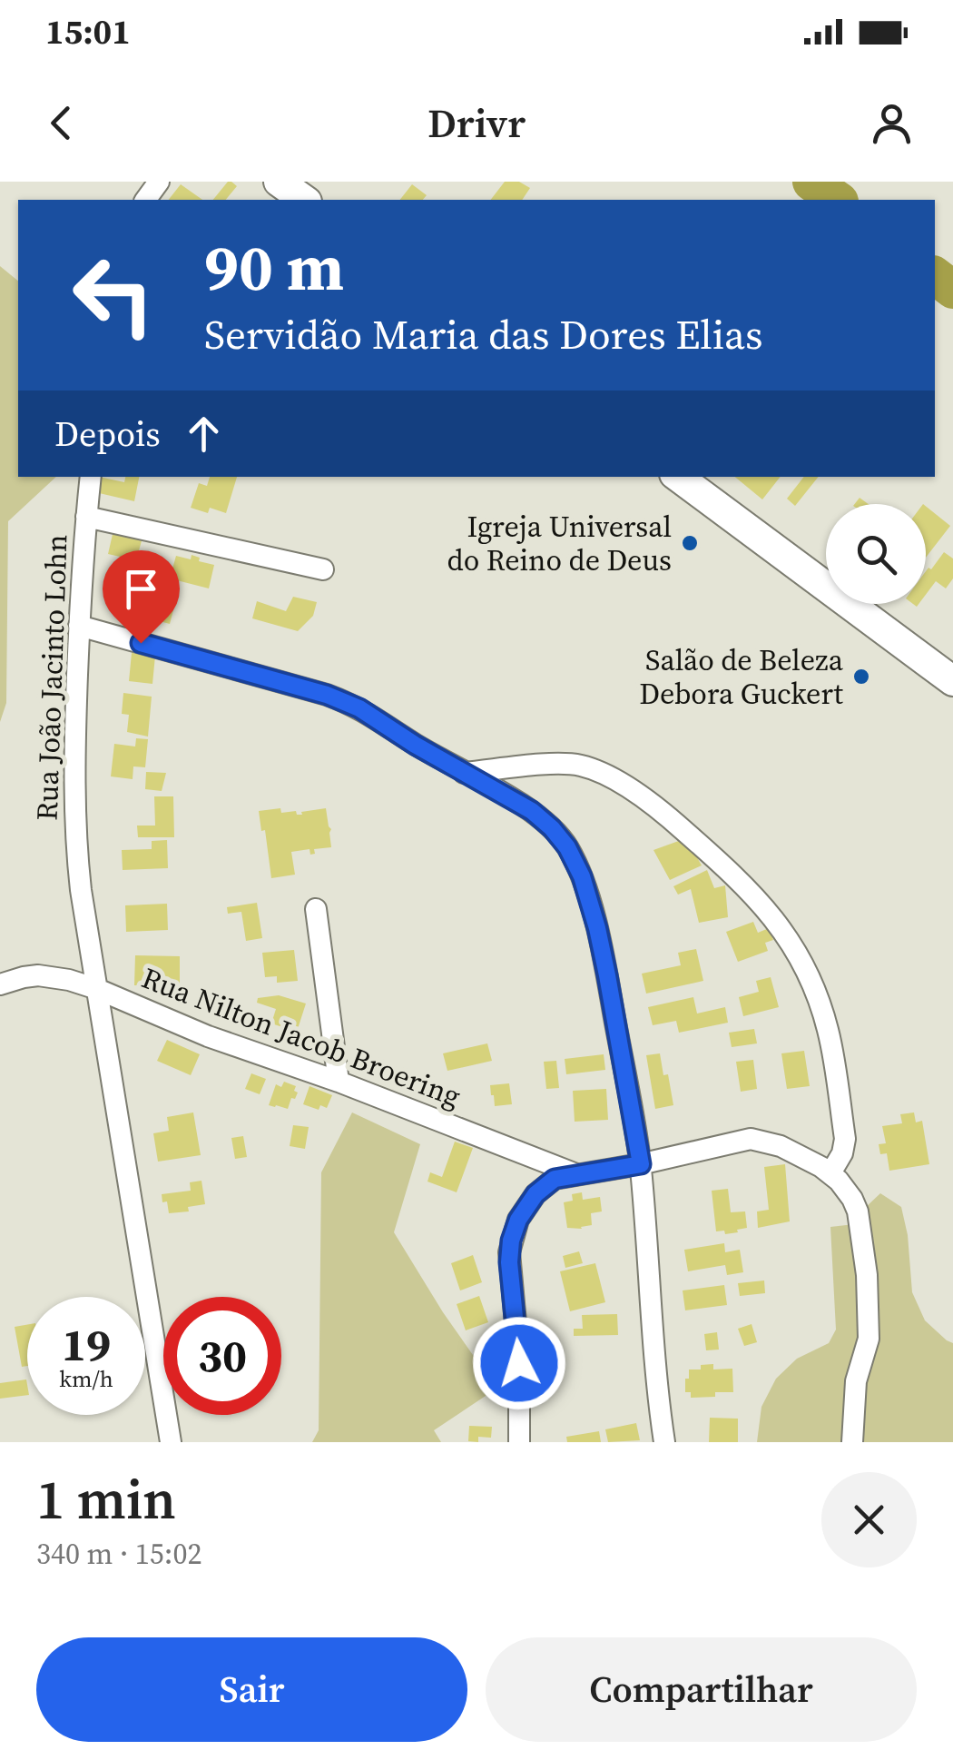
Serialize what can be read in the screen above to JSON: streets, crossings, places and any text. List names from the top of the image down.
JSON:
{
  "streets": {
    "street": ["Rua João Jacinto Lohn", "Rua Nilton Jacob Broering"]
  },
  "crossings": [
    ["Rua João Jacinto Lohn", "Rua Nilton Jacob Broering"]
  ],
  "places": ["Igreja Universal do Reino de Deus", "Salão de Beleza Debora Guckert"],
  "page": {
    "status": "15:01",
    "header": "Drivr",
    "turn": ["90 m", "Servidão Maria das Dores Elias"],
    "then": "Depois",
    "speed": "19 km/h",
    "limit": "30",
    "heading": ["1 min", "340 m · 15:02"],
    "buttons": ["Sair", "Compartilhar"]
  }
}
